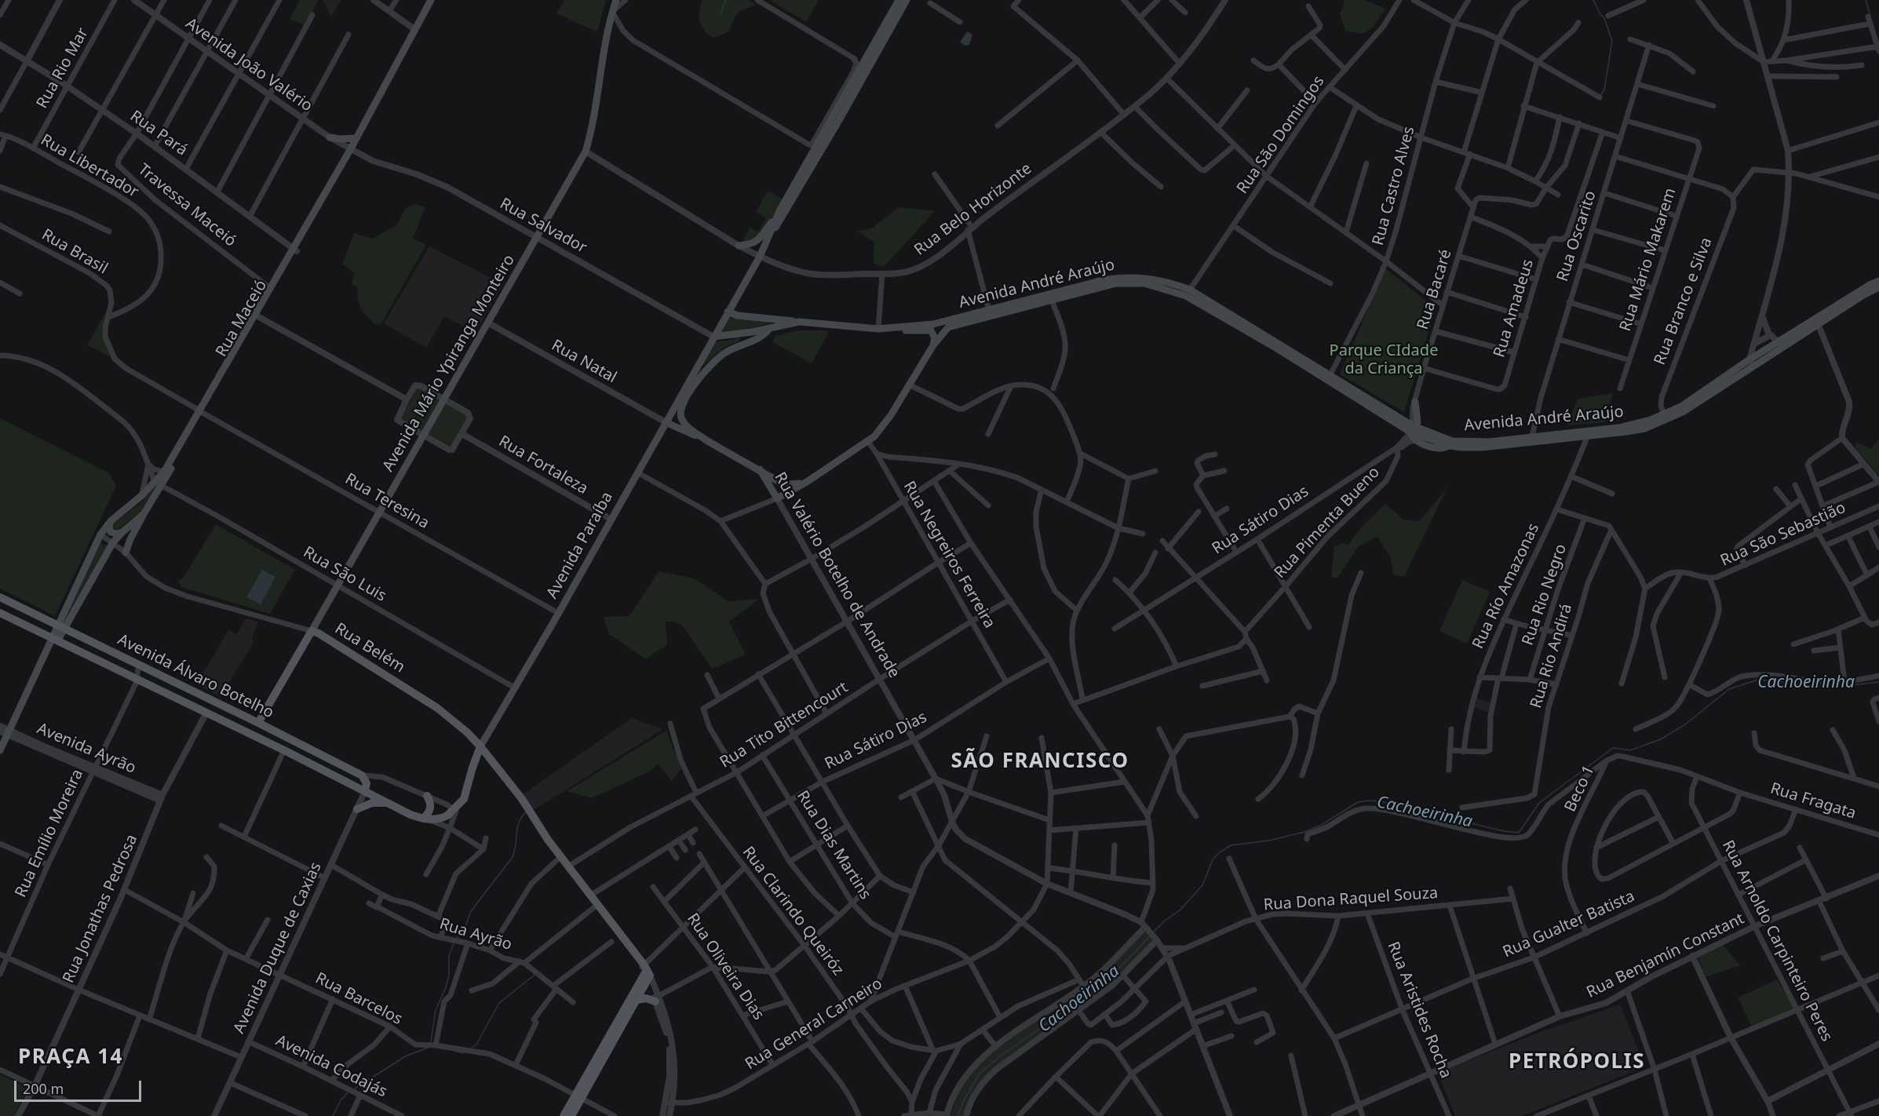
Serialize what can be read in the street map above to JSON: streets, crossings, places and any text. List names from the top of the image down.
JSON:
{
  "streets": {
    "main road": [
      "Avenida André Araújo",
      "Rua Maceió",
      "Avenida Mário Ypiranga Monteiro",
      "Avenida Paraíba",
      "Rua Valério Botelho de Andrade",
      "Rua Belém",
      "Avenida Álvaro Botelho"
    ],
    "street": [
      "Avenida João Valério",
      "Rua Rio Mar",
      "Rua Pará",
      "Rua São Domingos",
      "Rua Libertador",
      "Rua Castro Alves",
      "Travessa Maceió",
      "Rua Belo Horizonte",
      "Rua Salvador",
      "Rua Oscarito",
      "Rua Brasil",
      "Rua Mário Makarem",
      "Rua Bacaré",
      "Rua Branco e Silva",
      "Rua Amadeus",
      "Rua Natal",
      "Rua Fortaleza",
      "Rua Teresina",
      "Rua Sátiro Dias",
      "Rua Pimenta Bueno",
      "Rua São Sebastião",
      "Rua Negreiros Ferreira",
      "Rua São Luis",
      "Rua Río Amazonas",
      "Rua Rio Negro",
      "Rua Rio Andirá",
      "Rua Tito Bittencourt",
      "Avenida Ayrão",
      "Beco 1",
      "Rua Fragata",
      "Rua Emílio Moreira",
      "Rua Dias Martins",
      "Rua Dona Raquel Souza",
      "Rua Jonathas Pedrosa",
      "Rua Clarindo Queiróz",
      "Rua Gualter Batista",
      "Rua Ayrão",
      "Rua Arnoldo Carpinteiro Peres",
      "Avenida Duque de Caxias",
      "Rua Benjamín Constant",
      "Rua Oliveira Dias",
      "Rua Barcelos",
      "Rua Aristides Rocha",
      "Rua General Carneiro",
      "Avenida Codajás"
    ]
  },
  "crossings": [
    ["Avenida João Valério", "Rua Salvador"],
    ["Avenida João Valério", "Rua Maceió"],
    ["Rua Rio Mar", "Rua Pará"],
    ["Rua Rio Mar", "Rua Libertador"],
    ["Rua Pará", "Travessa Maceió"],
    ["Rua Pará", "Rua Maceió"],
    ["Rua São Domingos", "Avenida André Araújo"],
    ["Rua Libertador", "Rua Brasil"],
    ["Rua Castro Alves", "Avenida André Araújo"],
    ["Travessa Maceió", "Rua Maceió"],
    ["Rua Belo Horizonte", "Avenida Mário Ypiranga Monteiro"],
    ["Rua Belo Horizonte", "Avenida Paraíba"],
    ["Rua Salvador", "Avenida André Araújo"],
    ["Rua Salvador", "Rua Maceió"],
    ["Rua Salvador", "Avenida Mário Ypiranga Monteiro"],
    ["Rua Salvador", "Avenida Paraíba"],
    ["Rua Oscarito", "Rua Mário Makarem"],
    ["Rua Oscarito", "Avenida André Araújo"],
    ["Avenida André Araújo", "Rua Bacaré"],
    ["Avenida André Araújo", "Rua Branco e Silva"],
    ["Avenida André Araújo", "Rua Sátiro Dias"],
    ["Avenida André Araújo", "Avenida Paraíba"],
    ["Avenida André Araújo", "Rua Río Amazonas"],
    ["Rua Bacaré", "Rua Amadeus"],
    ["Rua Bacaré", "Rua Sátiro Dias"],
    ["Rua Maceió", "Rua Teresina"],
    ["Rua Maceió", "Rua São Luis"],
    ["Rua Maceió", "Rua Belém"],
    ["Rua Maceió", "Avenida Álvaro Botelho"],
    ["Rua Maceió", "Avenida Ayrão"],
    ["Rua Natal", "Avenida Mário Ypiranga Monteiro"],
    ["Rua Natal", "Avenida Paraíba"],
    ["Rua Natal", "Rua Valério Botelho de Andrade"],
    ["Avenida Mário Ypiranga Monteiro", "Rua Teresina"],
    ["Avenida Mário Ypiranga Monteiro", "Rua São Luis"],
    ["Avenida Mário Ypiranga Monteiro", "Rua Belém"],
    ["Avenida Mário Ypiranga Monteiro", "Avenida Álvaro Botelho"],
    ["Rua Fortaleza", "Avenida Paraíba"],
    ["Rua Teresina", "Avenida Paraíba"],
    ["Rua Sátiro Dias", "Rua Pimenta Bueno"],
    ["Rua Sátiro Dias", "Rua Negreiros Ferreira"],
    ["Rua Sátiro Dias", "Rua Valério Botelho de Andrade"],
    ["Rua Sátiro Dias", "Rua Dias Martins"],
    ["Avenida Paraíba", "Rua São Luis"],
    ["Avenida Paraíba", "Rua Valério Botelho de Andrade"],
    ["Avenida Paraíba", "Rua Belém"],
    ["Rua Negreiros Ferreira", "Rua Tito Bittencourt"],
    ["Rua Valério Botelho de Andrade", "Rua Tito Bittencourt"],
    ["Rua Belém", "Rua Tito Bittencourt"],
    ["Avenida Álvaro Botelho", "Rua Emílio Moreira"],
    ["Rua Tito Bittencourt", "Rua Dias Martins"],
    ["Rua Tito Bittencourt", "Rua Clarindo Queiróz"],
    ["Avenida Ayrão", "Rua Emílio Moreira"],
    ["Avenida Ayrão", "Rua Jonathas Pedrosa"],
    ["Beco 1", "Rua Fragata"],
    ["Beco 1", "Rua Gualter Batista"],
    ["Beco 1", "Rua Arnoldo Carpinteiro Peres"],
    ["Rua Fragata", "Rua Gualter Batista"],
    ["Rua Dias Martins", "Rua General Carneiro"],
    ["Rua Dona Raquel Souza", "Rua Aristides Rocha"],
    ["Rua Jonathas Pedrosa", "Rua Barcelos"],
    ["Rua Clarindo Queiróz", "Rua General Carneiro"],
    ["Rua Gualter Batista", "Rua Arnoldo Carpinteiro Peres"],
    ["Rua Gualter Batista", "Rua Aristides Rocha"],
    ["Rua Arnoldo Carpinteiro Peres", "Rua Benjamín Constant"],
    ["Avenida Duque de Caxias", "Rua Barcelos"],
    ["Avenida Duque de Caxias", "Avenida Codajás"],
    ["Rua Benjamín Constant", "Rua Aristides Rocha"],
    ["Rua Oliveira Dias", "Rua General Carneiro"]
  ],
  "districts": ["SÃO FRANCISCO", "PRAÇA 14", "PETRÓPOLIS"],
  "water": ["Cachoeirinha"],
  "parks": ["Parque CIdade da Criança"],
  "scale_bar": "200 m"
}
